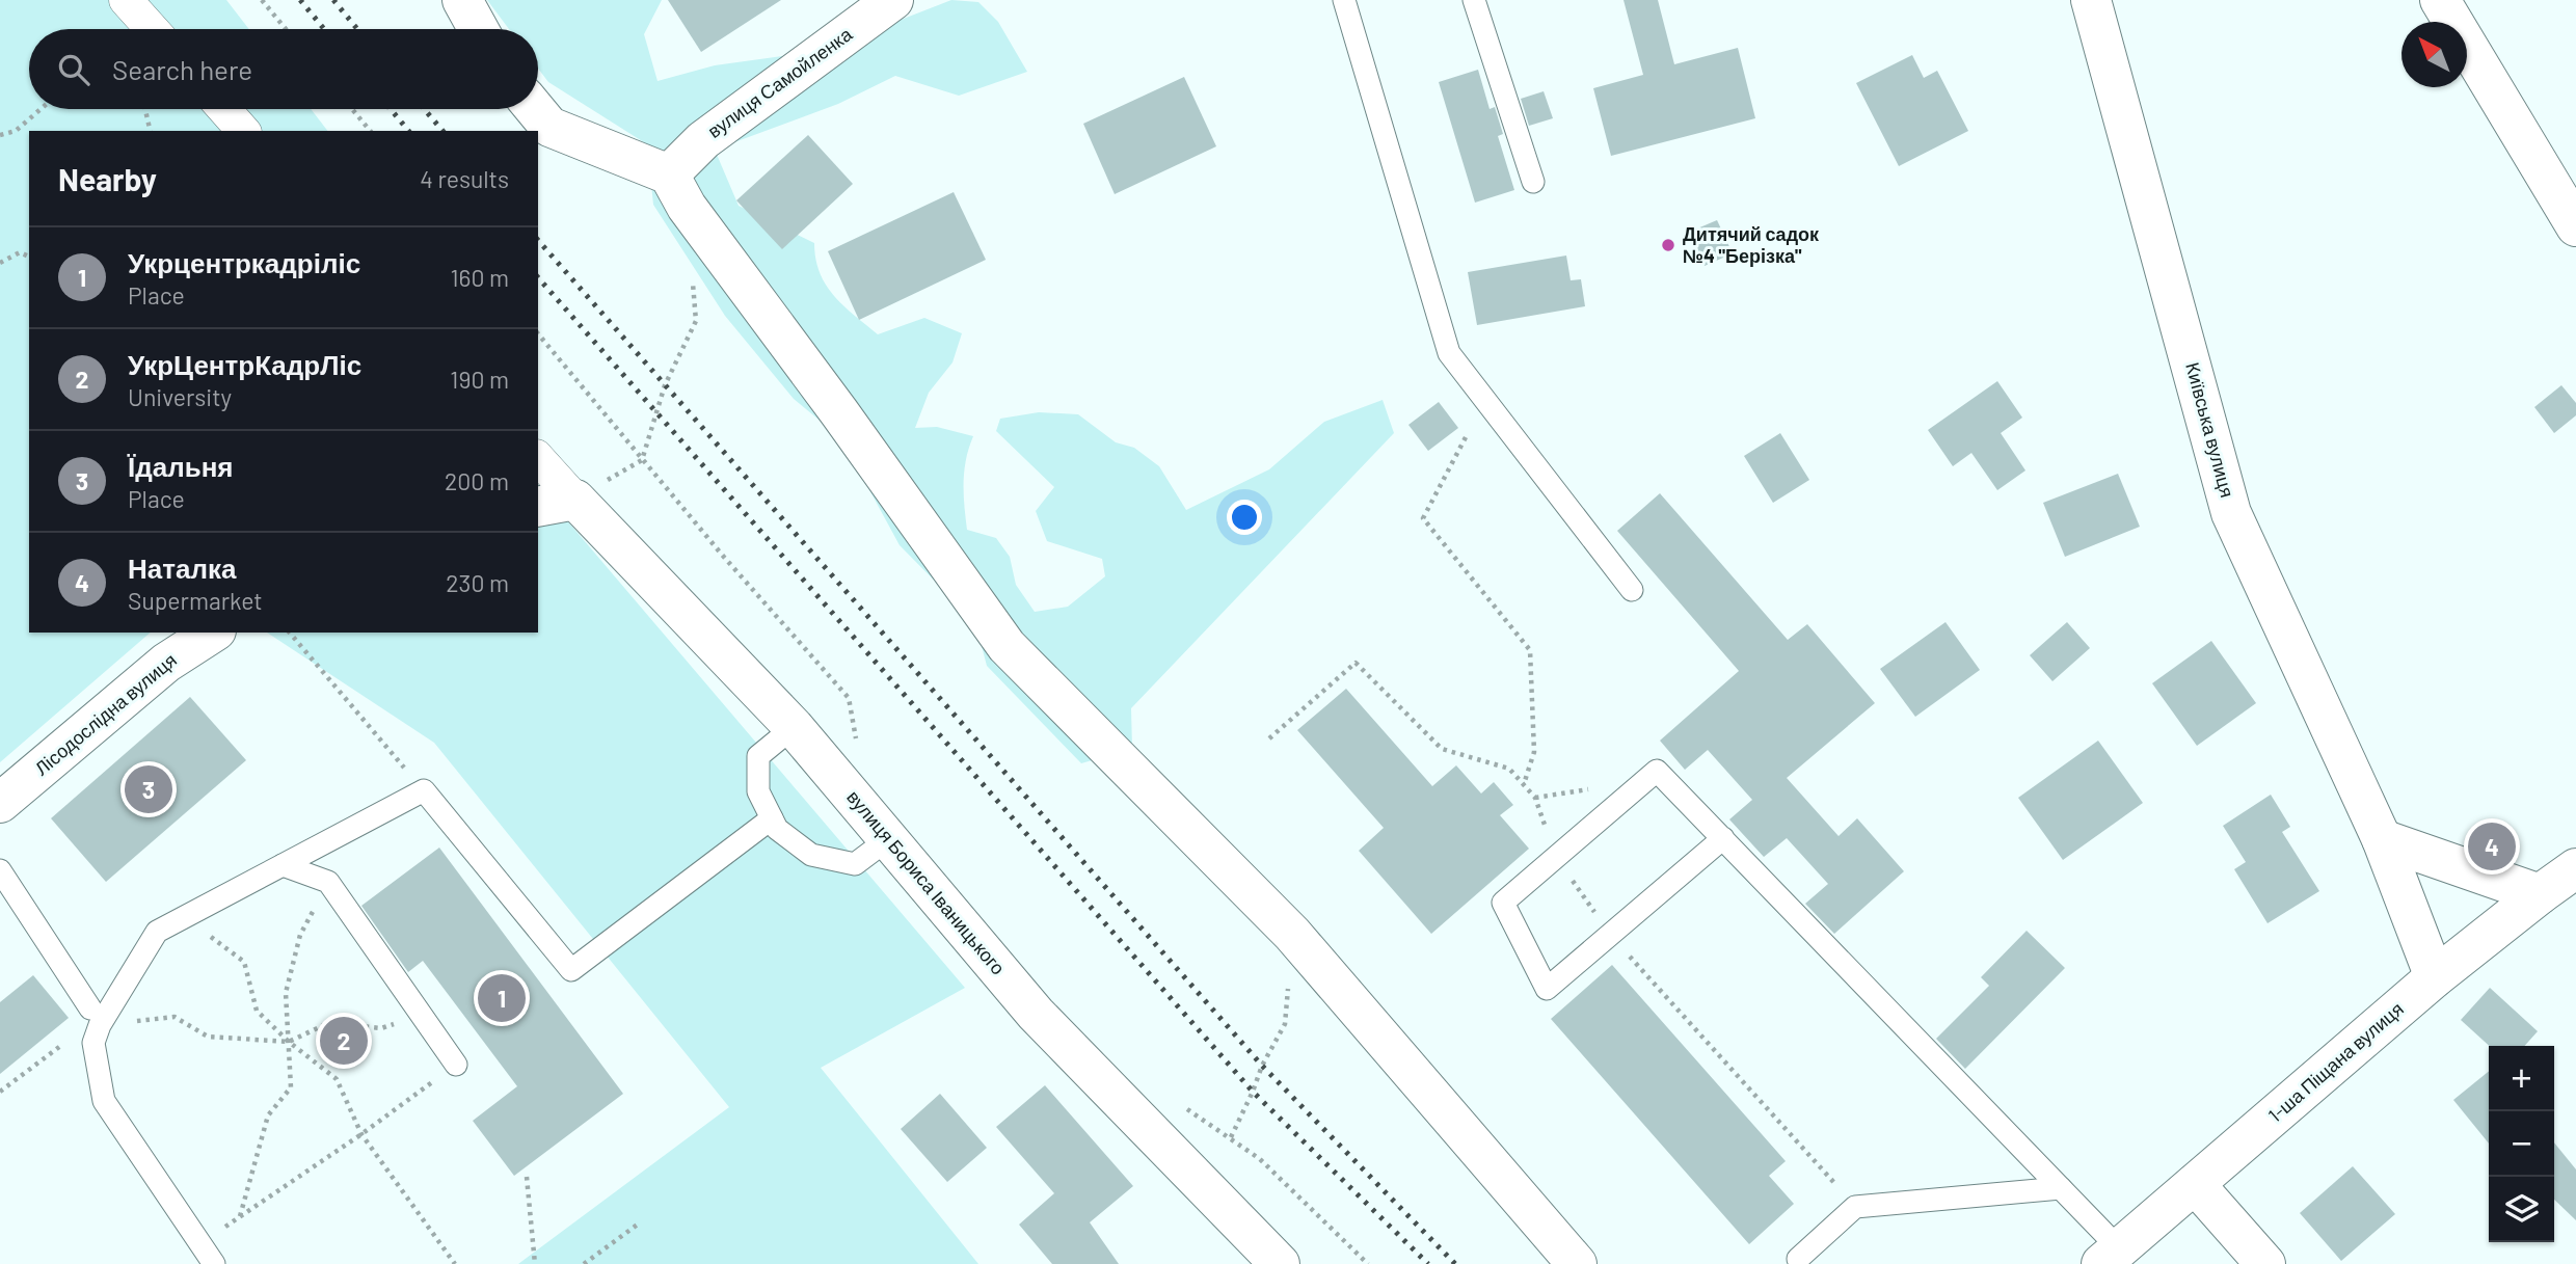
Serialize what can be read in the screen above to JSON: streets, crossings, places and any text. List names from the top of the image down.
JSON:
{
  "streets": {
    "street": [
      "вулиця Самойленка",
      "Київська вулиця",
      "Лісодослідна вулиця",
      "вулиця Бориса Іваницького",
      "1-ша Піщана вулиця"
    ]
  },
  "crossings": [
    ["Київська вулиця", "1-ша Піщана вулиця"]
  ],
  "places": ["Дитячий садок №4 \"Берізка\""],
  "north": "top left",
  "page": {
    "search": "Search here",
    "heading": ["Nearby", "4 results"],
    "list": [
      {
        "mark": "1",
        "name": "Укрцентркадріліс",
        "note": "Place",
        "value": "160 m"
      },
      {
        "mark": "2",
        "name": "УкрЦентрКадрЛіс",
        "note": "University",
        "value": "190 m"
      },
      {
        "mark": "3",
        "name": "Їдальня",
        "note": "Place",
        "value": "200 m"
      },
      {
        "mark": "4",
        "name": "Наталка",
        "note": "Supermarket",
        "value": "230 m"
      }
    ],
    "pins": [
      "3",
      "4",
      "1",
      "2"
    ],
    "map_buttons": ["+", "−"]
  }
}
